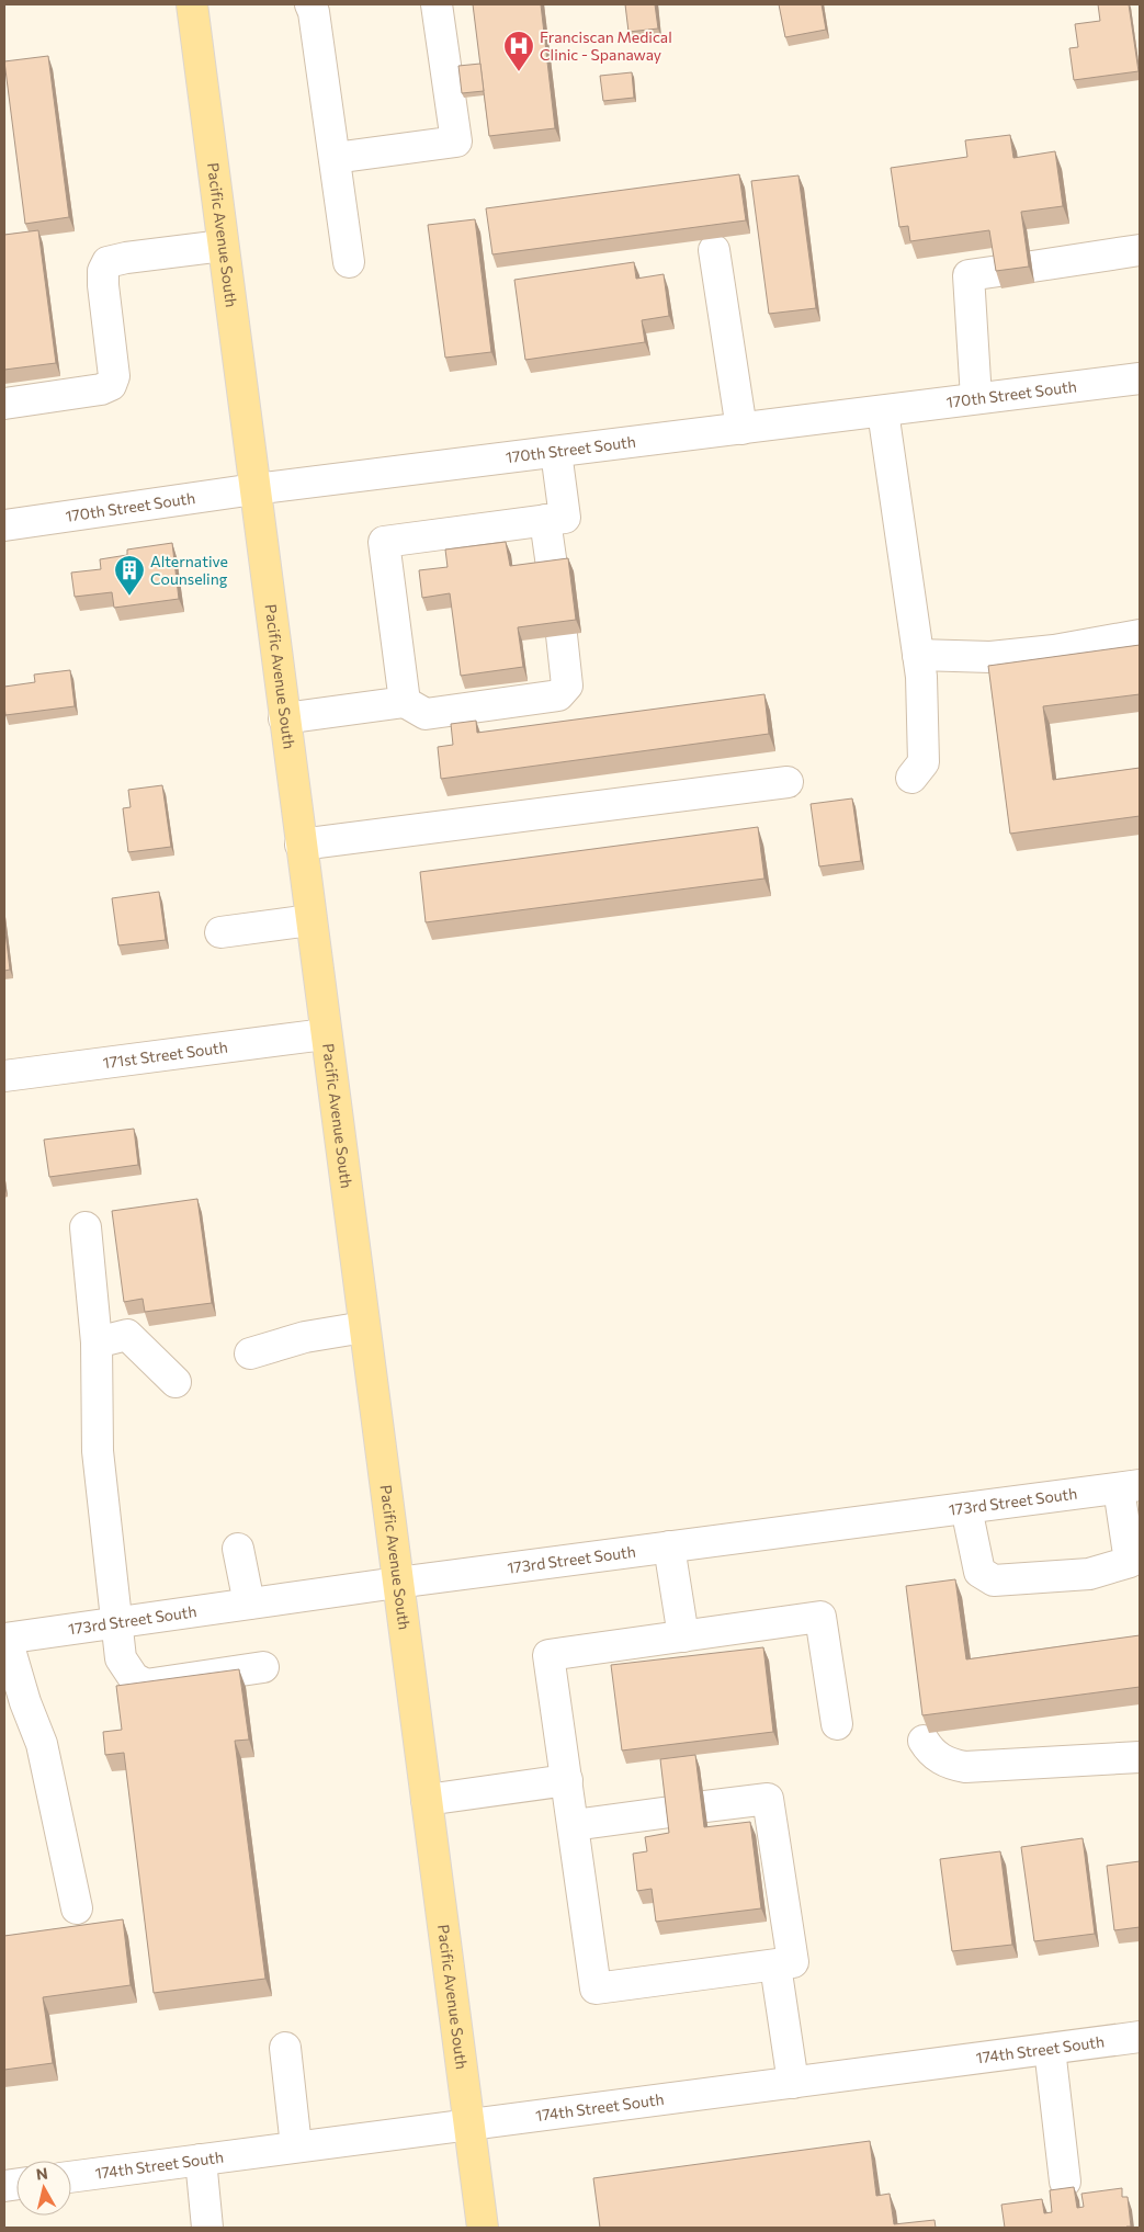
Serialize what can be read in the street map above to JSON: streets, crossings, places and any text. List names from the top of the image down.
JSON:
{
  "streets": {
    "main road": ["Pacific Avenue South"],
    "street": [
      "170th Street South",
      "171st Street South",
      "173rd Street South",
      "174th Street South"
    ]
  },
  "crossings": [
    ["Pacific Avenue South", "170th Street South"],
    ["Pacific Avenue South", "171st Street South"],
    ["Pacific Avenue South", "173rd Street South"],
    ["Pacific Avenue South", "174th Street South"]
  ],
  "places": {
    "hospital": ["Franciscan Medical Clinic - Spanaway"],
    "building": ["Alternative Counseling"]
  },
  "north": "top"
}
